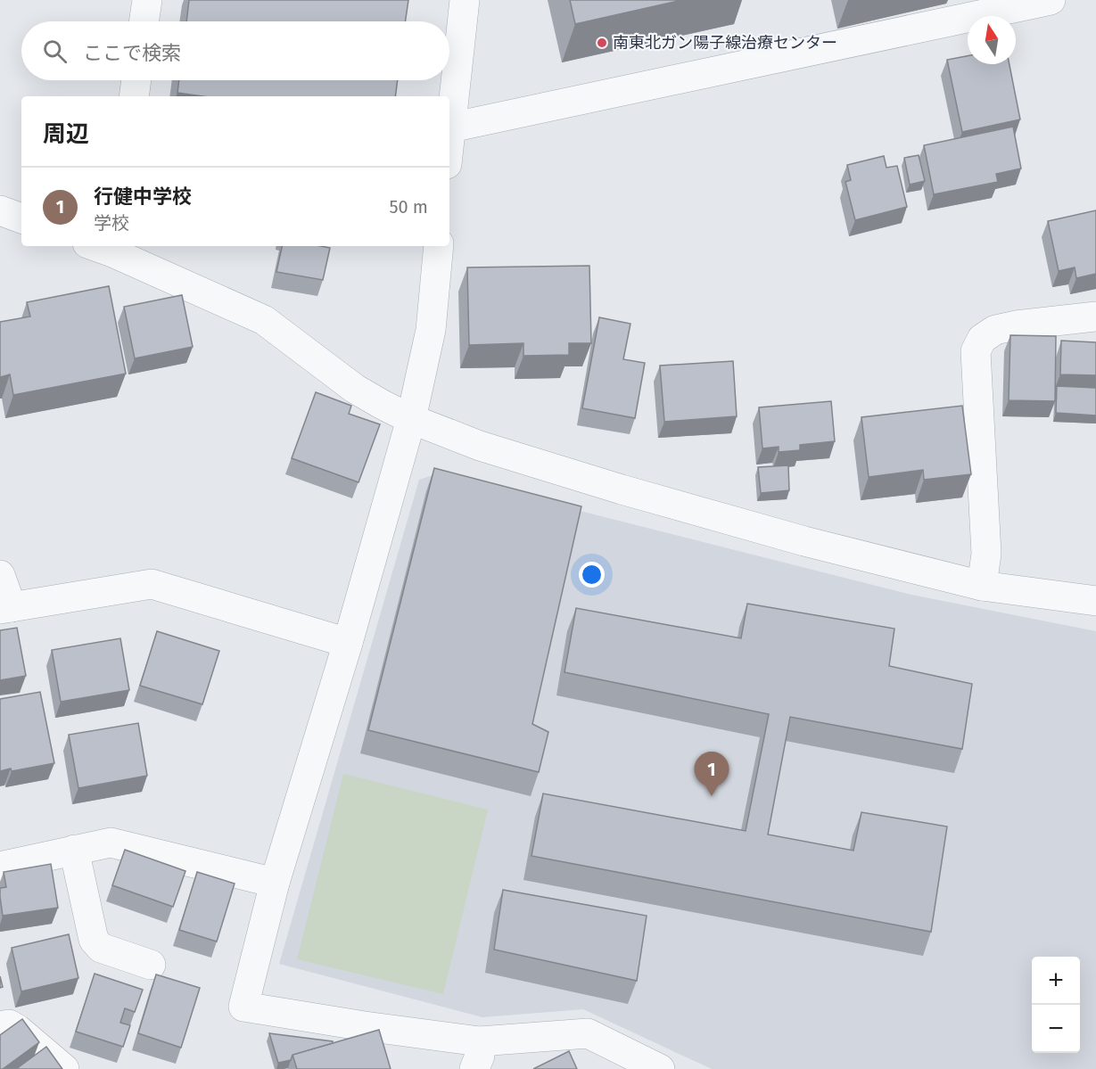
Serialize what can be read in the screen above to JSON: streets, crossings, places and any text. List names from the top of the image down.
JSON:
{
  "places": ["南東北ガン陽子線治療センター"],
  "north": "top",
  "page": {
    "search": "ここで検索",
    "heading": "周辺",
    "list": [
      {
        "mark": "1",
        "name": "行健中学校",
        "note": "学校",
        "value": "50 m"
      }
    ],
    "pins": "1",
    "map_buttons": ["+", "−"]
  }
}
